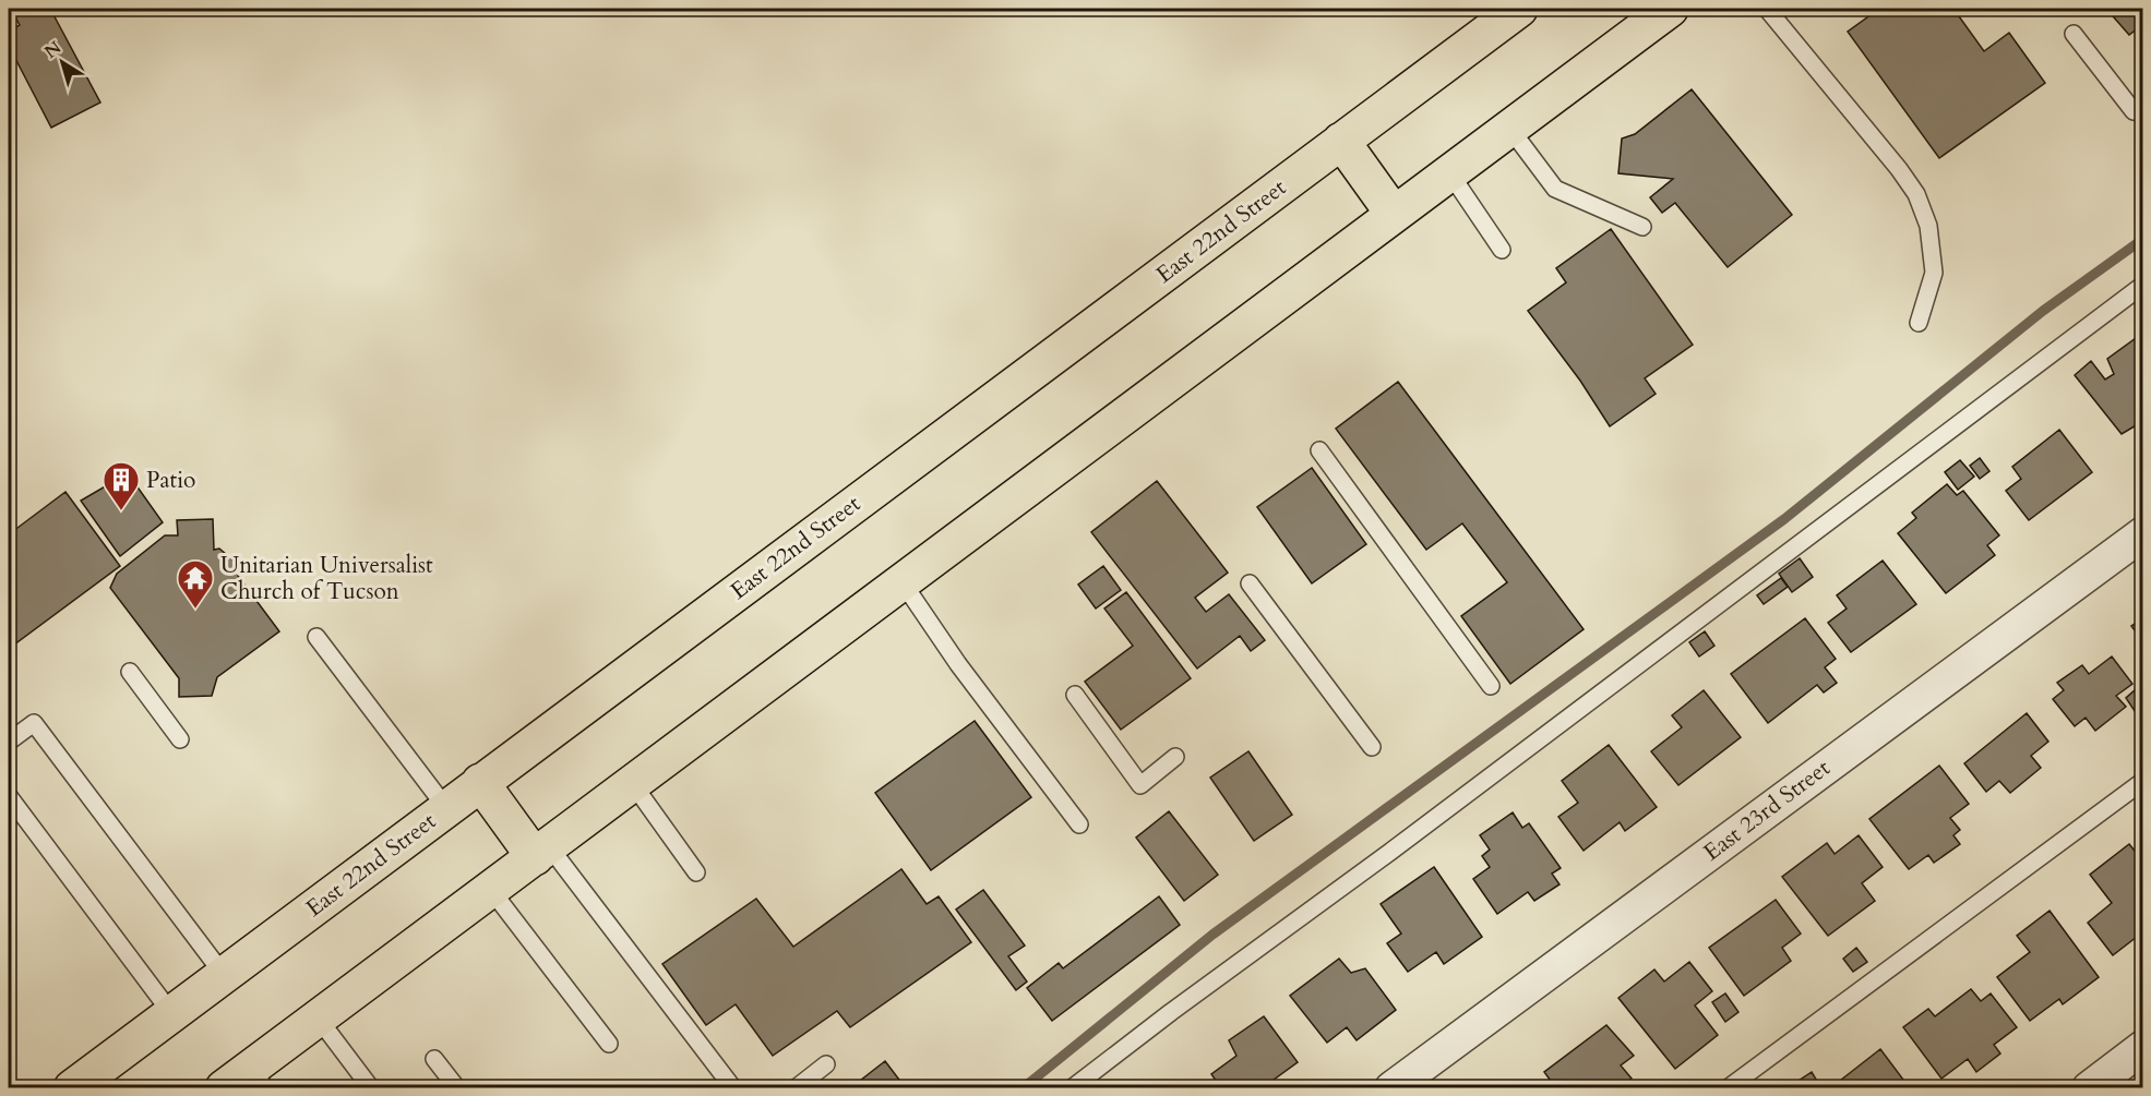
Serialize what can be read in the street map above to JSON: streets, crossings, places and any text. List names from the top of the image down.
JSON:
{
  "streets": {
    "main road": ["East 22nd Street"],
    "street": ["East 23rd Street"]
  },
  "places": {
    "building": ["Patio"],
    "temple": ["Unitarian Universalist Church of Tucson"]
  },
  "north": "top left"
}
